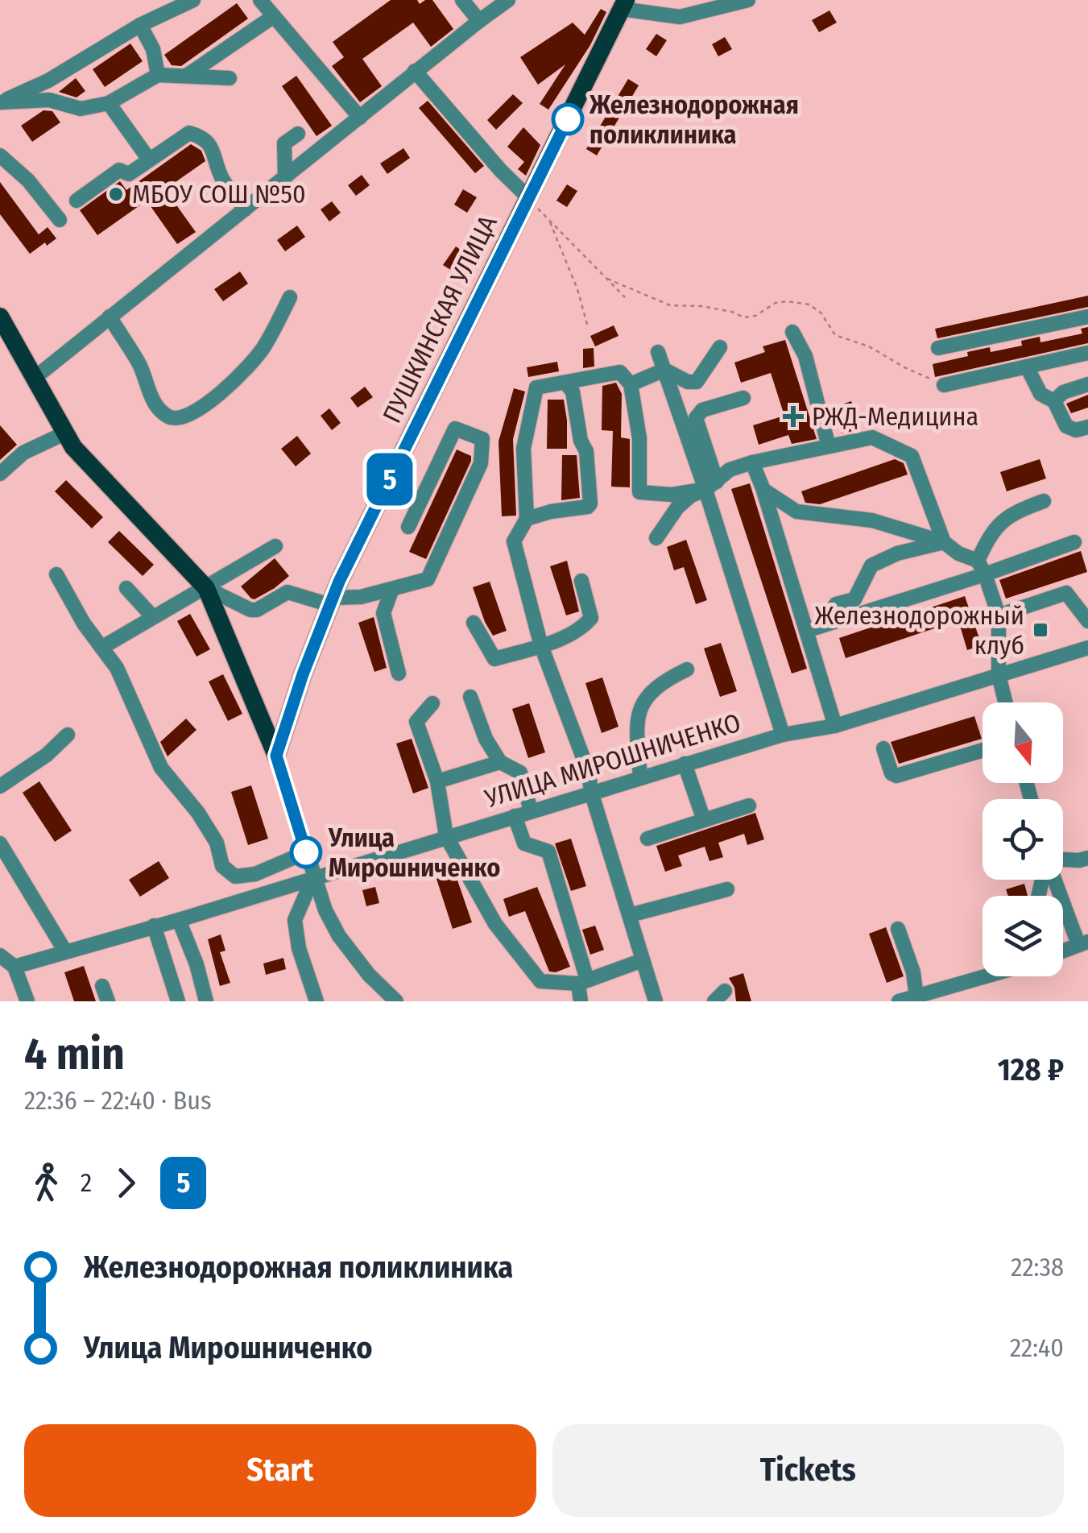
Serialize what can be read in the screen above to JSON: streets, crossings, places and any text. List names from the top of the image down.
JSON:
{
  "streets": {
    "main road": ["ПУШКИНСКАЯ УЛИЦА"],
    "street": ["УЛИЦА МИРОШНИЧЕНКО"]
  },
  "places": {
    "other": ["Железнодорожная поликлиника", "МБОУ СОШ №50", "Улица Мирошниченко"],
    "health": ["РЖД-Медицина"],
    "transit": ["Железнодорожный клуб"]
  },
  "lines": ["bus line 5"],
  "north": "bottom",
  "page": {
    "on_map": "5",
    "heading": ["4 min", "22:36 – 22:40 · Bus", "128 ₽"],
    "legs": ["2", "5"],
    "list": [
      {
        "name": "Железнодорожная поликлиника",
        "value": "22:38"
      },
      {
        "name": "Улица Мирошниченко",
        "value": "22:40"
      }
    ],
    "buttons": ["Start", "Tickets"]
  }
}
